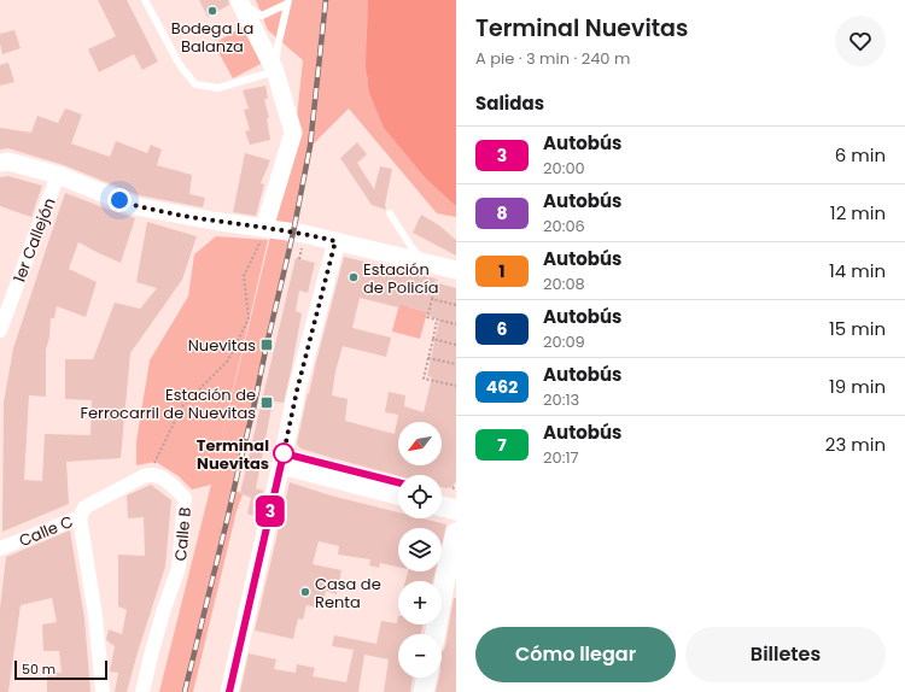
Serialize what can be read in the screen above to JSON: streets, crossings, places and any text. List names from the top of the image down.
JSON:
{
  "streets": {
    "street": ["1er Callejón", "Calle C", "Calle B"]
  },
  "places": {
    "other": [
      "Bodega La Balanza",
      "Estación de Policía",
      "Terminal Nuevitas",
      "Casa de Renta"
    ],
    "transit": ["Nuevitas", "Estación de Ferrocarril de Nuevitas"]
  },
  "lines": ["bus line 3"],
  "scale_bar": "50 m",
  "north": "bottom left",
  "page": {
    "on_map": "3",
    "heading": [
      ["Terminal Nuevitas", "A pie · 3 min · 240 m"],
      "Salidas"
    ],
    "list": [
      {
        "mark": "3",
        "name": "Autobús",
        "note": "20:00",
        "value": "6 min"
      },
      {
        "mark": "8",
        "name": "Autobús",
        "note": "20:06",
        "value": "12 min"
      },
      {
        "mark": "1",
        "name": "Autobús",
        "note": "20:08",
        "value": "14 min"
      },
      {
        "mark": "6",
        "name": "Autobús",
        "note": "20:09",
        "value": "15 min"
      },
      {
        "mark": "462",
        "name": "Autobús",
        "note": "20:13",
        "value": "19 min"
      },
      {
        "mark": "7",
        "name": "Autobús",
        "note": "20:17",
        "value": "23 min"
      }
    ],
    "map_buttons": ["+", "−"],
    "buttons": ["Cómo llegar", "Billetes"],
    "scale": "50 m"
  }
}
